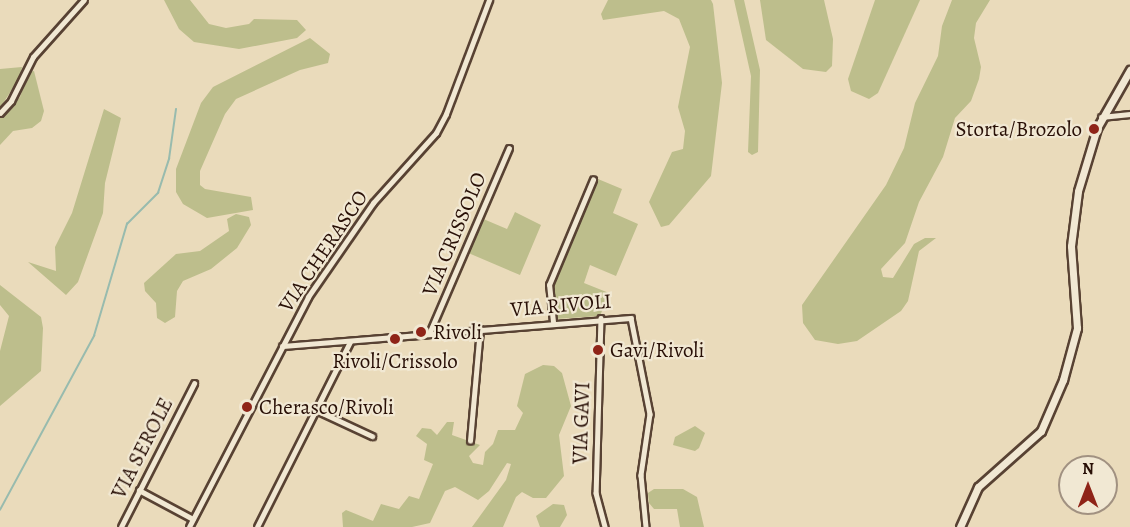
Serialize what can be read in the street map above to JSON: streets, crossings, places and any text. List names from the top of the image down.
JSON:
{
  "streets": {
    "street": [
      "VIA CRISSOLO",
      "VIA CHERASCO",
      "VIA RIVOLI",
      "VIA GAVI",
      "VIA SEROLE"
    ]
  },
  "crossings": [
    ["VIA CRISSOLO", "VIA RIVOLI"],
    ["VIA CHERASCO", "VIA RIVOLI"],
    ["VIA RIVOLI", "VIA GAVI"]
  ],
  "places": [
    "Storta/Brozolo",
    "Rivoli",
    "Rivoli/Crissolo",
    "Gavi/Rivoli",
    "Cherasco/Rivoli"
  ],
  "north": "top"
}
